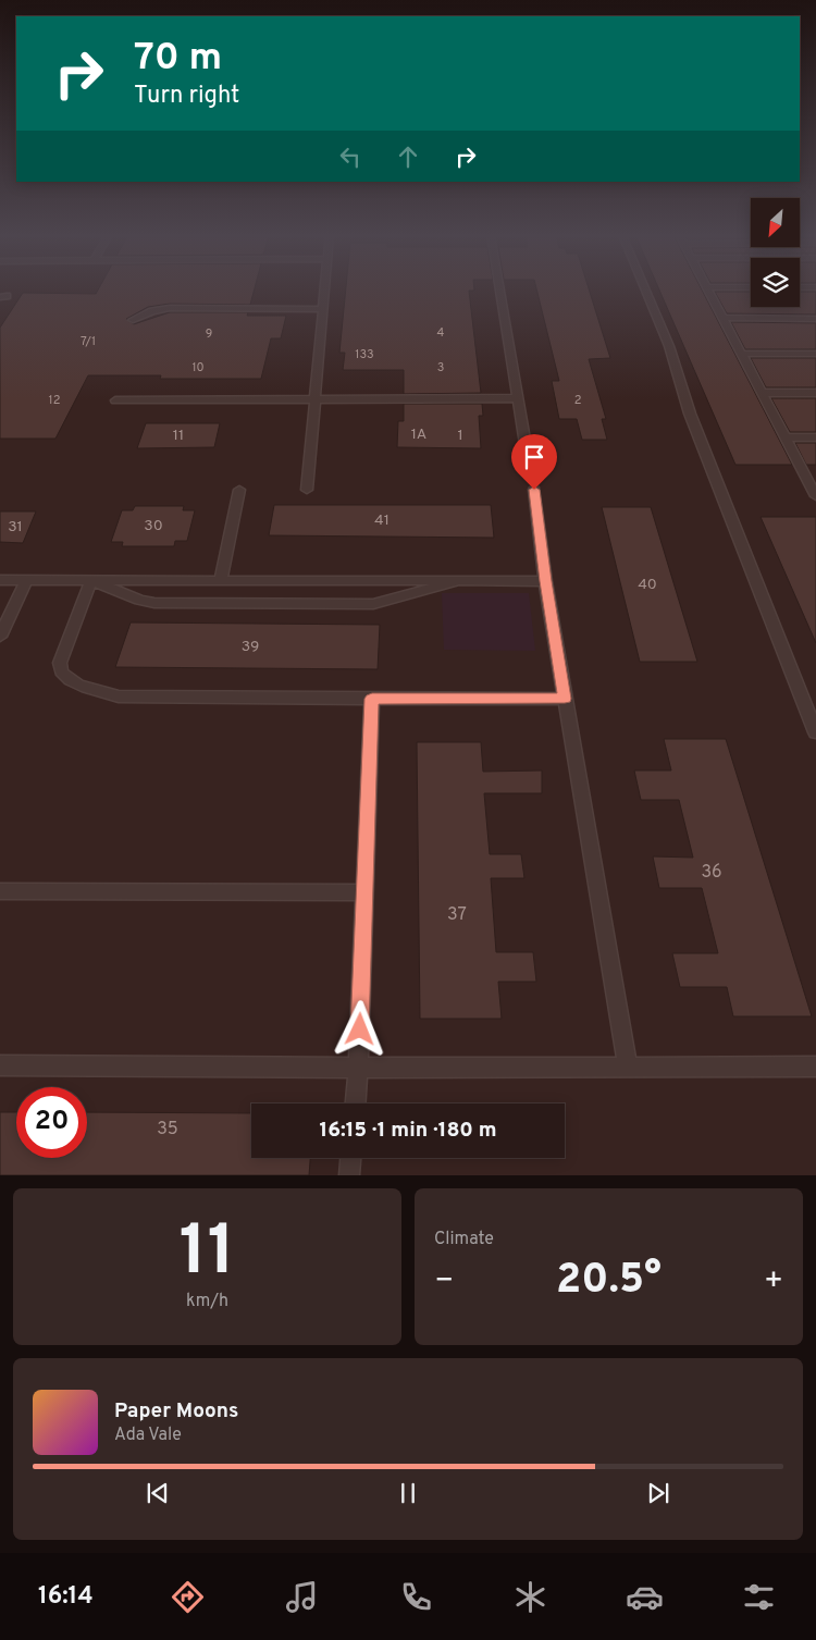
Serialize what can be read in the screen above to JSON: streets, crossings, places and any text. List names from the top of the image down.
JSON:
{
  "house_numbers": [
    "4",
    "9",
    "7/1",
    "133",
    "10",
    "3",
    "12",
    "2",
    "1А",
    "11",
    "1",
    "41",
    "30",
    "31",
    "40",
    "39",
    "36",
    "37",
    "35"
  ],
  "north": "bottom left",
  "page": {
    "turn": ["70 m", "Turn right"],
    "limit": "20",
    "trip": "16:15 · 1 min · 180 m",
    "tile": [
      ["11", "km/h"],
      "Climate"
    ],
    "heat": ["−", "20.5°", "+"],
    "song": ["Paper Moons", "Ada Vale"],
    "tabs": "16:14"
  }
}
